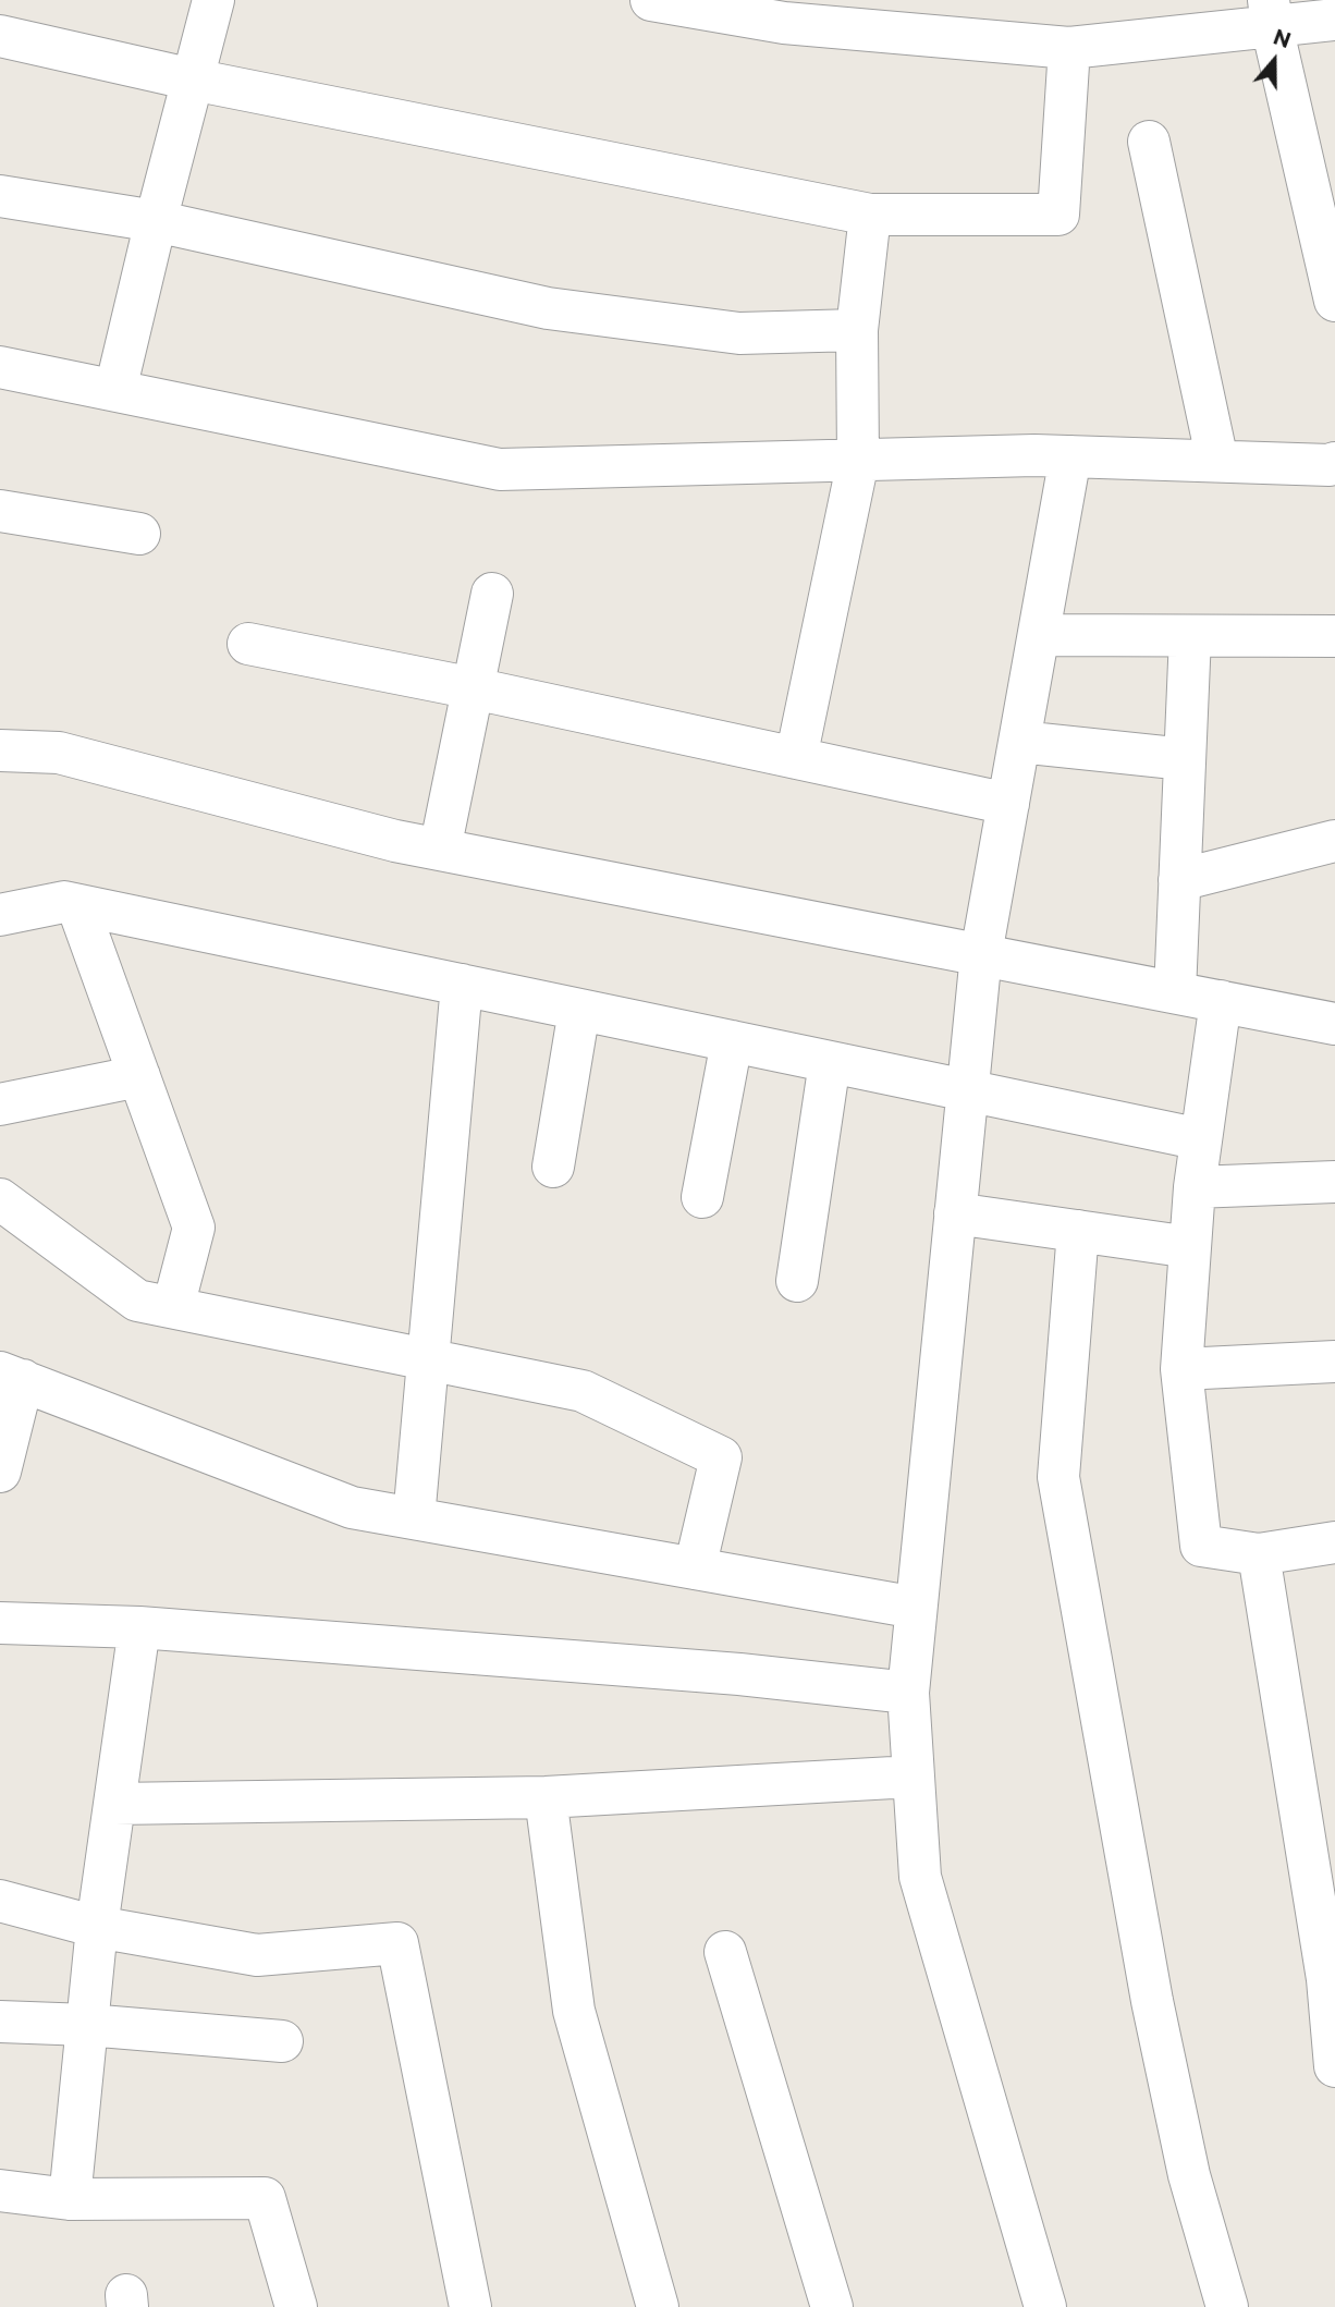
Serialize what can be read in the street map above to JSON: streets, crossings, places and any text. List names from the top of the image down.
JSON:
{
  "north": "top"
}
